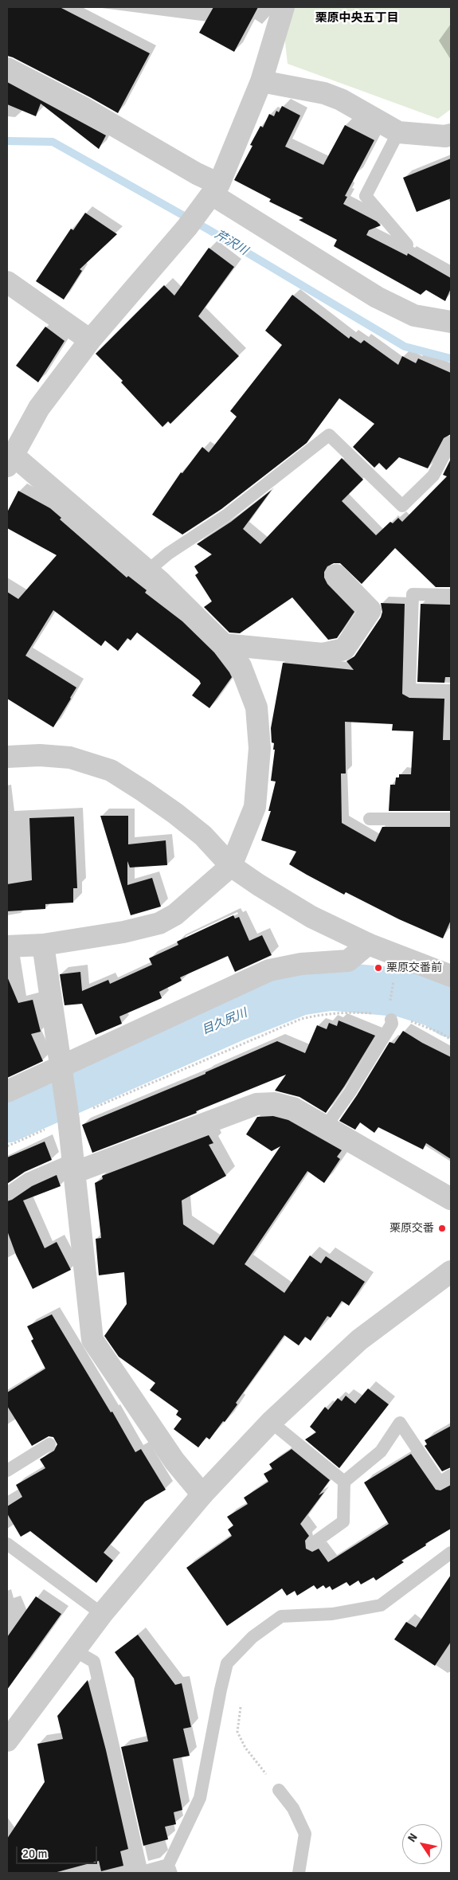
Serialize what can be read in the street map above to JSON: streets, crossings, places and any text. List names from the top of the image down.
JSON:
{
  "districts": ["栗原中央五丁目"],
  "water": ["芹沢川", "目久尻川"],
  "places": ["栗原交番前", "栗原交番"],
  "scale_bar": "20 m",
  "north": "top left"
}
